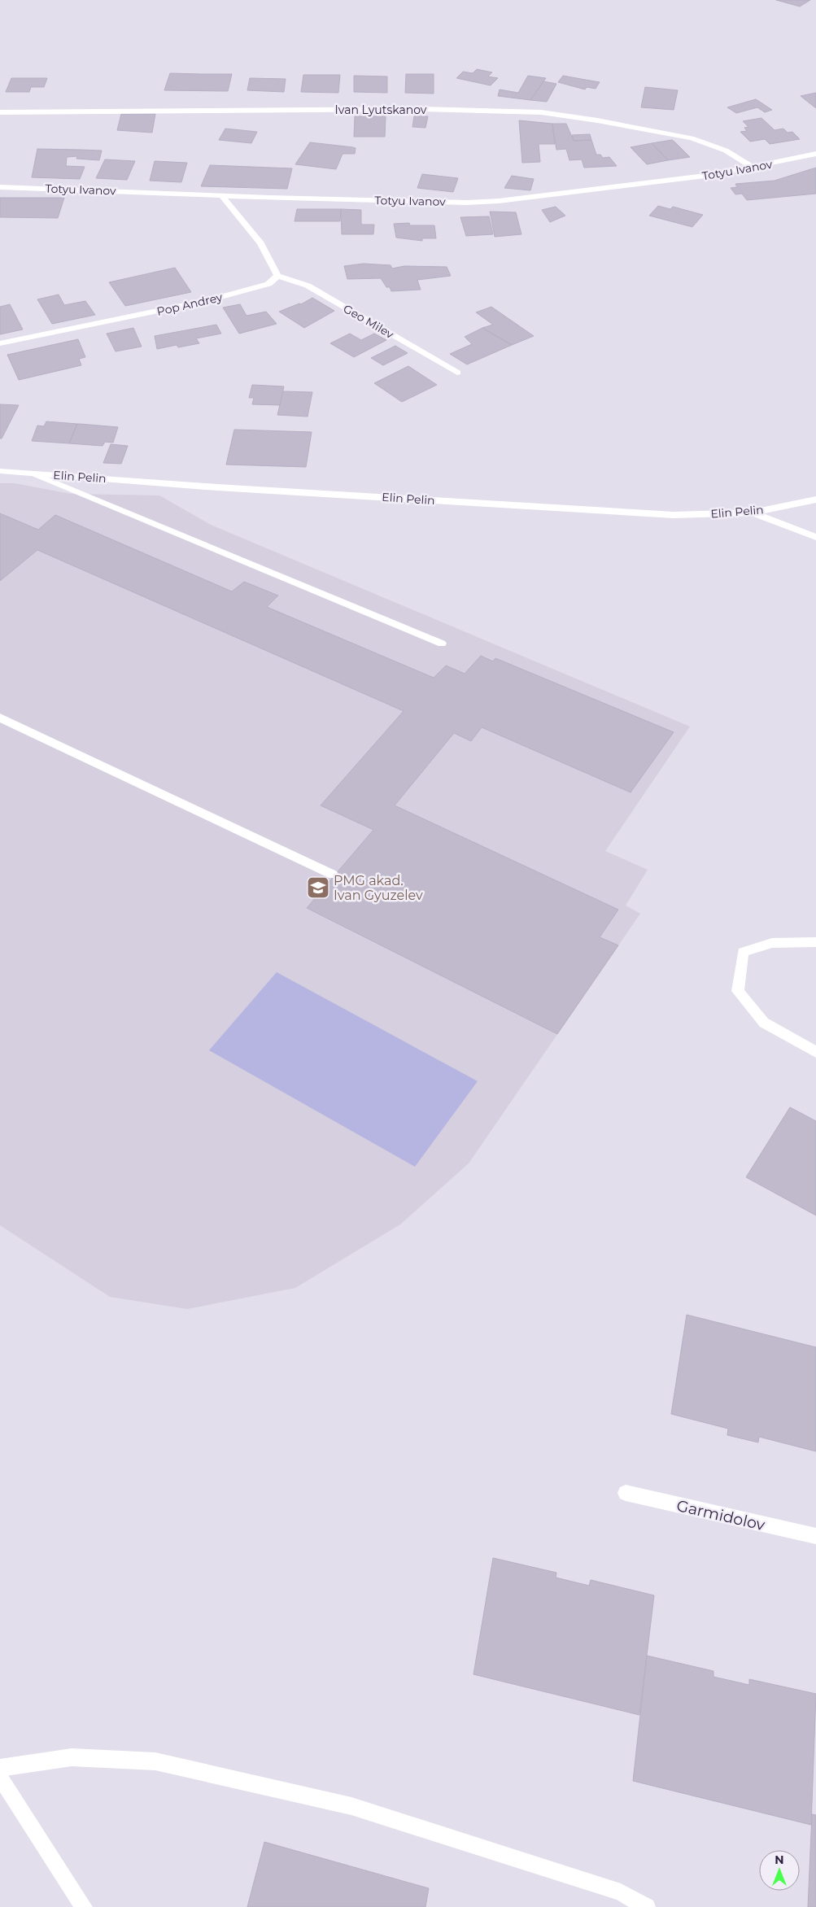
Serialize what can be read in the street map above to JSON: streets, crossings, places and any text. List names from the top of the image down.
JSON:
{
  "streets": {
    "street": [
      "Ivan Lyutskanov",
      "Totyu Ivanov",
      "Pop Andrey",
      "Geo Milev",
      "Elin Pelin",
      "Garmidolov"
    ]
  },
  "crossings": [
    ["Ivan Lyutskanov", "Totyu Ivanov"],
    ["Pop Andrey", "Geo Milev"]
  ],
  "places": {
    "school or university": ["PMG akad. Ivan Gyuzelev"]
  },
  "north": "top"
}
